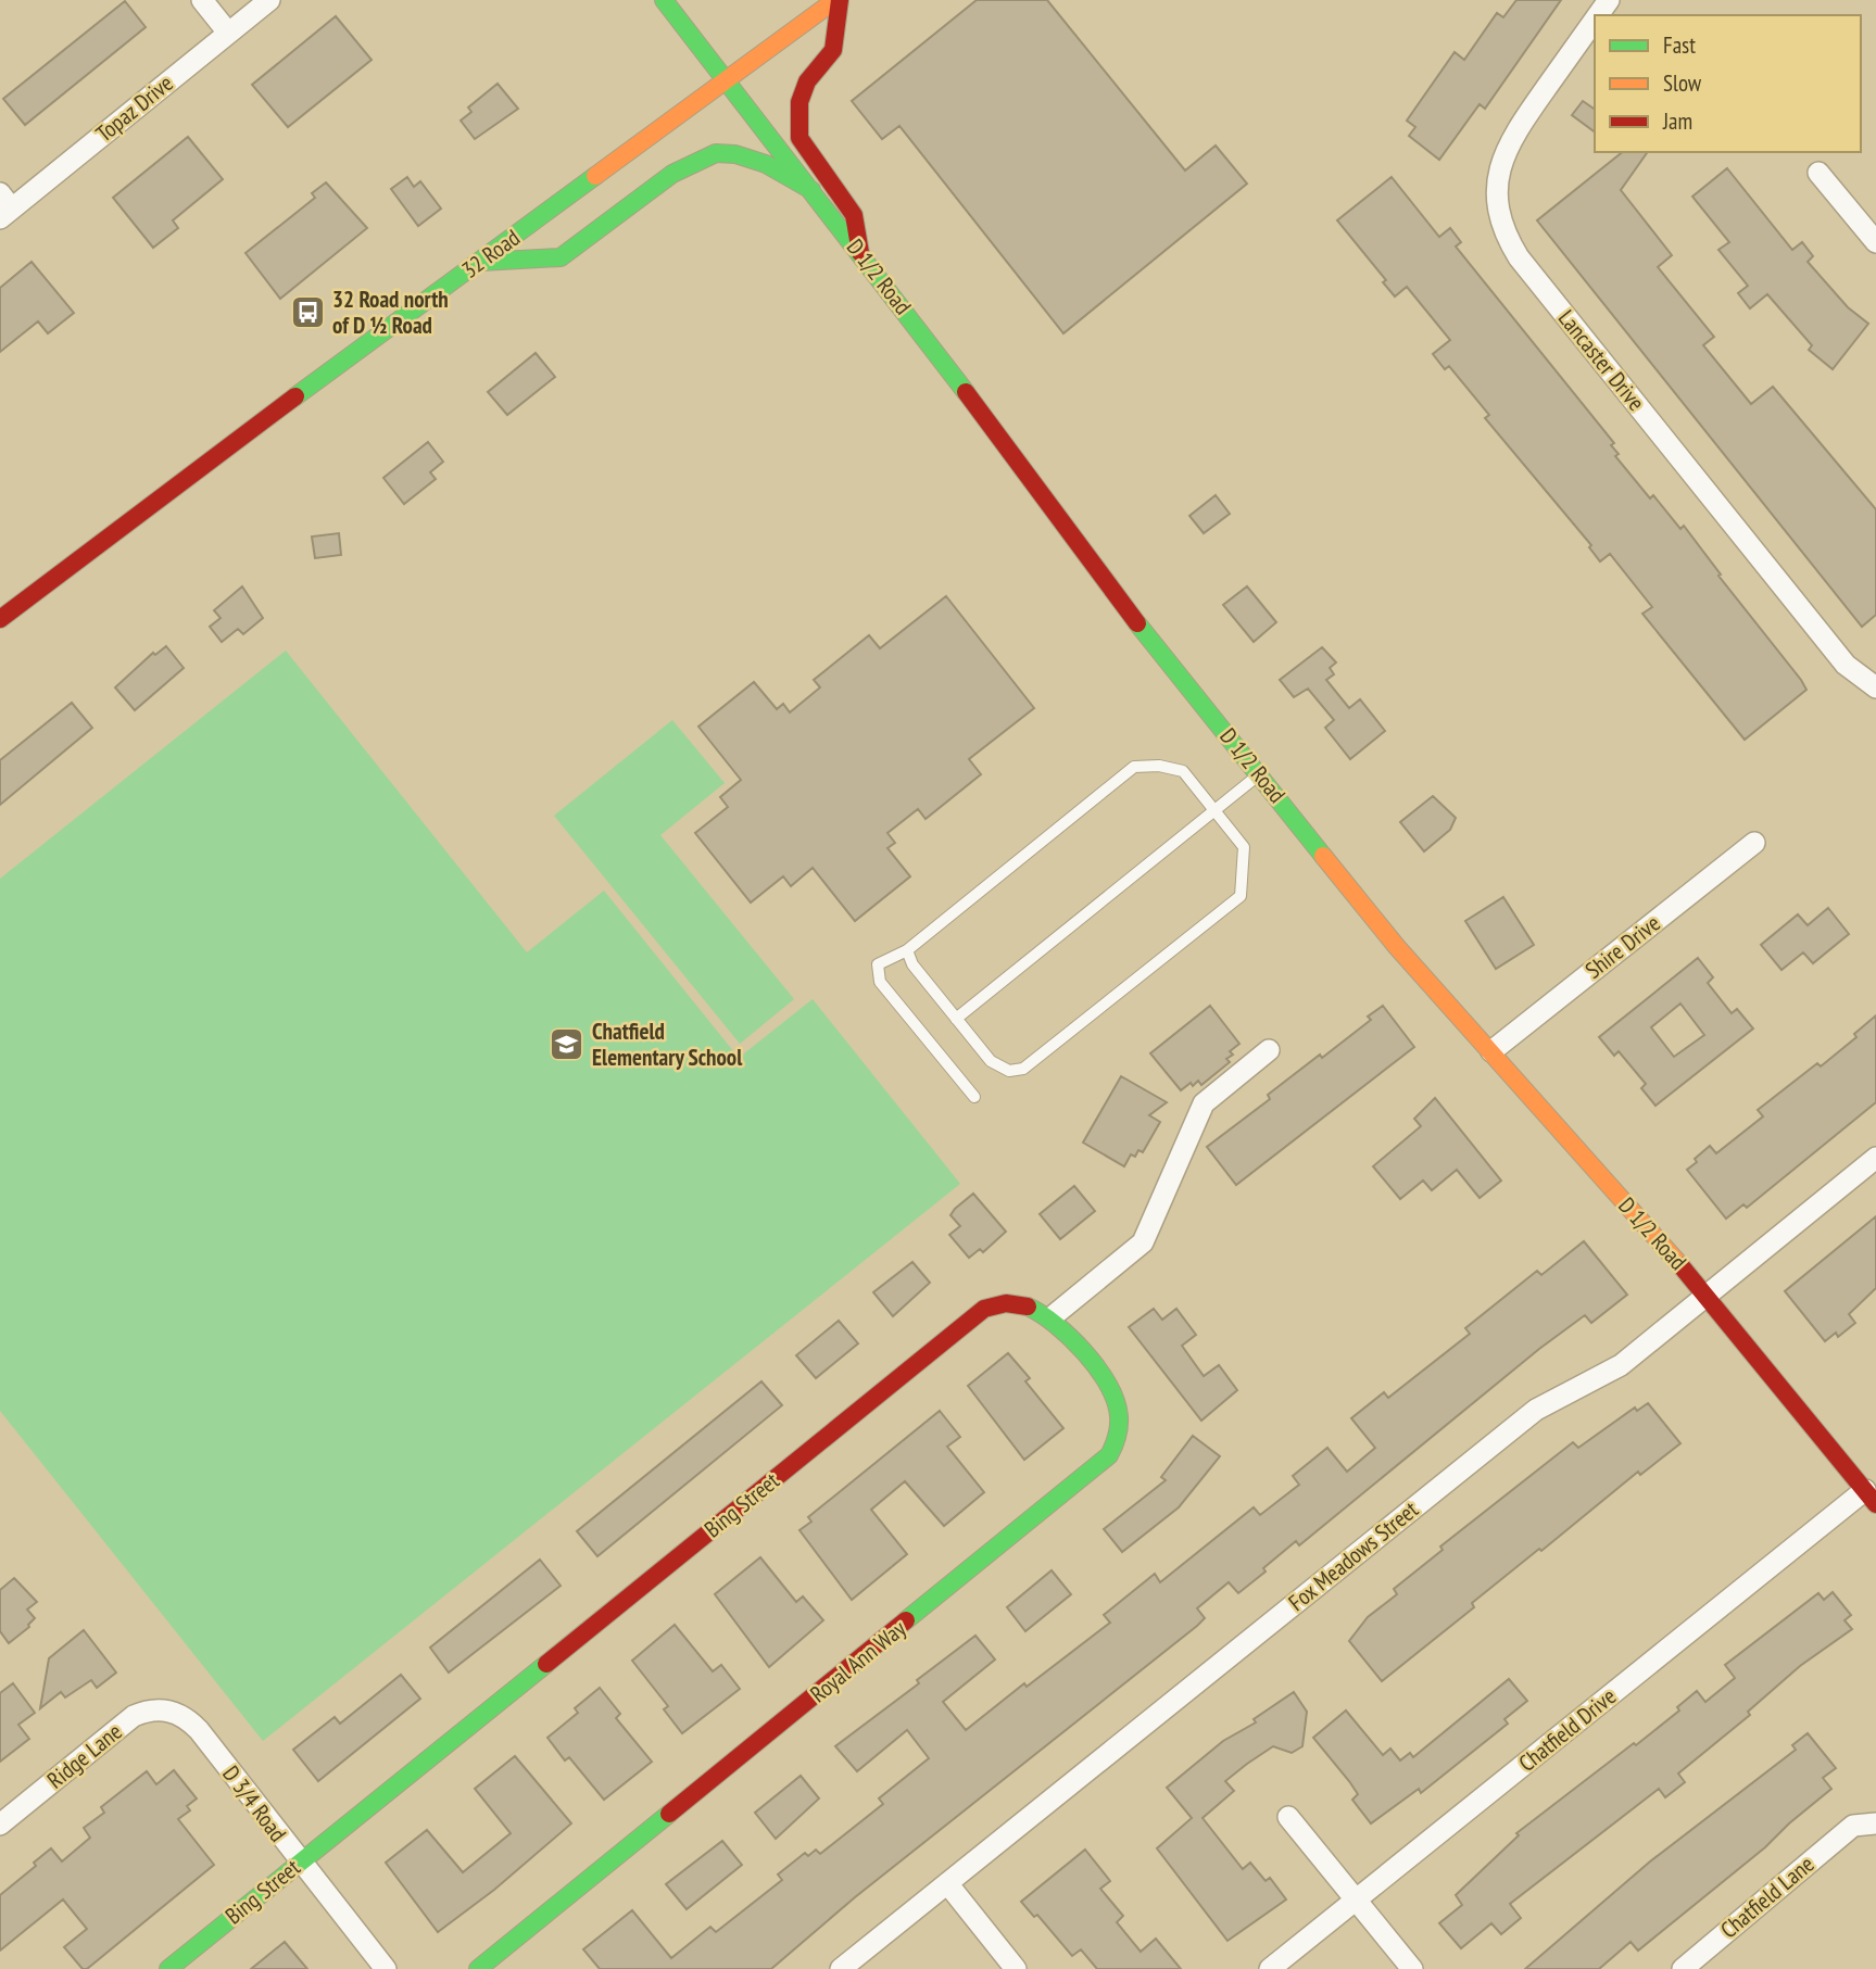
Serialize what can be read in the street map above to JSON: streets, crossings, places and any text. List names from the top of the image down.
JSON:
{
  "streets": {
    "main road": [
      "32 Road",
      "D 1/2 Road",
      "Bing Street",
      "Royal Ann Way"
    ],
    "street": [
      "Topaz Drive",
      "Lancaster Drive",
      "Shire Drive",
      "Fox Meadows Street",
      "Chatfield Drive",
      "Ridge Lane",
      "D 3/4 Road",
      "Chatfield Lane"
    ]
  },
  "crossings": [
    ["32 Road", "D 1/2 Road"],
    ["D 1/2 Road", "Shire Drive"],
    ["D 1/2 Road", "Fox Meadows Street"],
    ["D 1/2 Road", "Chatfield Drive"],
    ["Bing Street", "Royal Ann Way"],
    ["Bing Street", "D 3/4 Road"],
    ["Ridge Lane", "D 3/4 Road"]
  ],
  "places": {
    "bus stop": ["32 Road north of D ½ Road"],
    "school or university": ["Chatfield Elementary School"]
  },
  "legend": ["Fast", "Slow", "Jam"]
}
